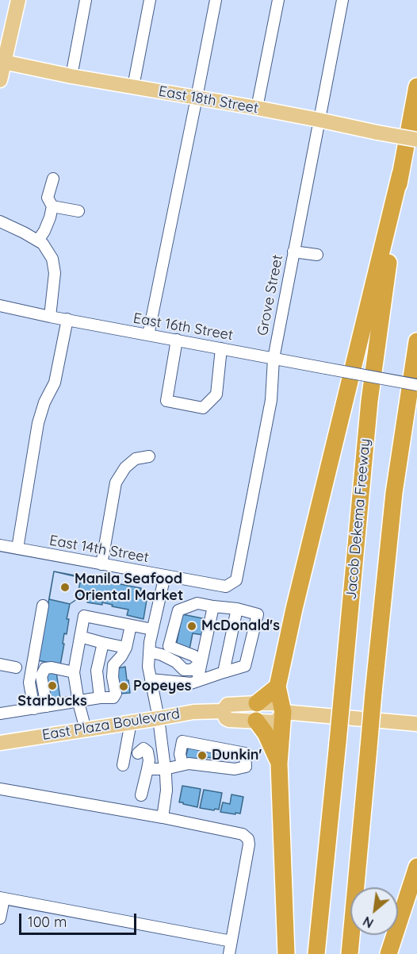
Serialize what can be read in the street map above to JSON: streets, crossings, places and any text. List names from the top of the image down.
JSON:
{
  "streets": {
    "highway": ["Jacob Dekema Freeway"],
    "main road": ["East 18th Street", "East Plaza Boulevard"],
    "street": ["Grove Street", "East 16th Street", "East 14th Street"]
  },
  "crossings": [
    ["East 18th Street", "Grove Street"],
    ["Grove Street", "East 16th Street"],
    ["Grove Street", "East 14th Street"]
  ],
  "places": [
    "Manila Seafood Oriental Market",
    "McDonald's",
    "Starbucks",
    "Popeyes",
    "Dunkin'"
  ],
  "scale_bar": "100 m",
  "north": "bottom left"
}
